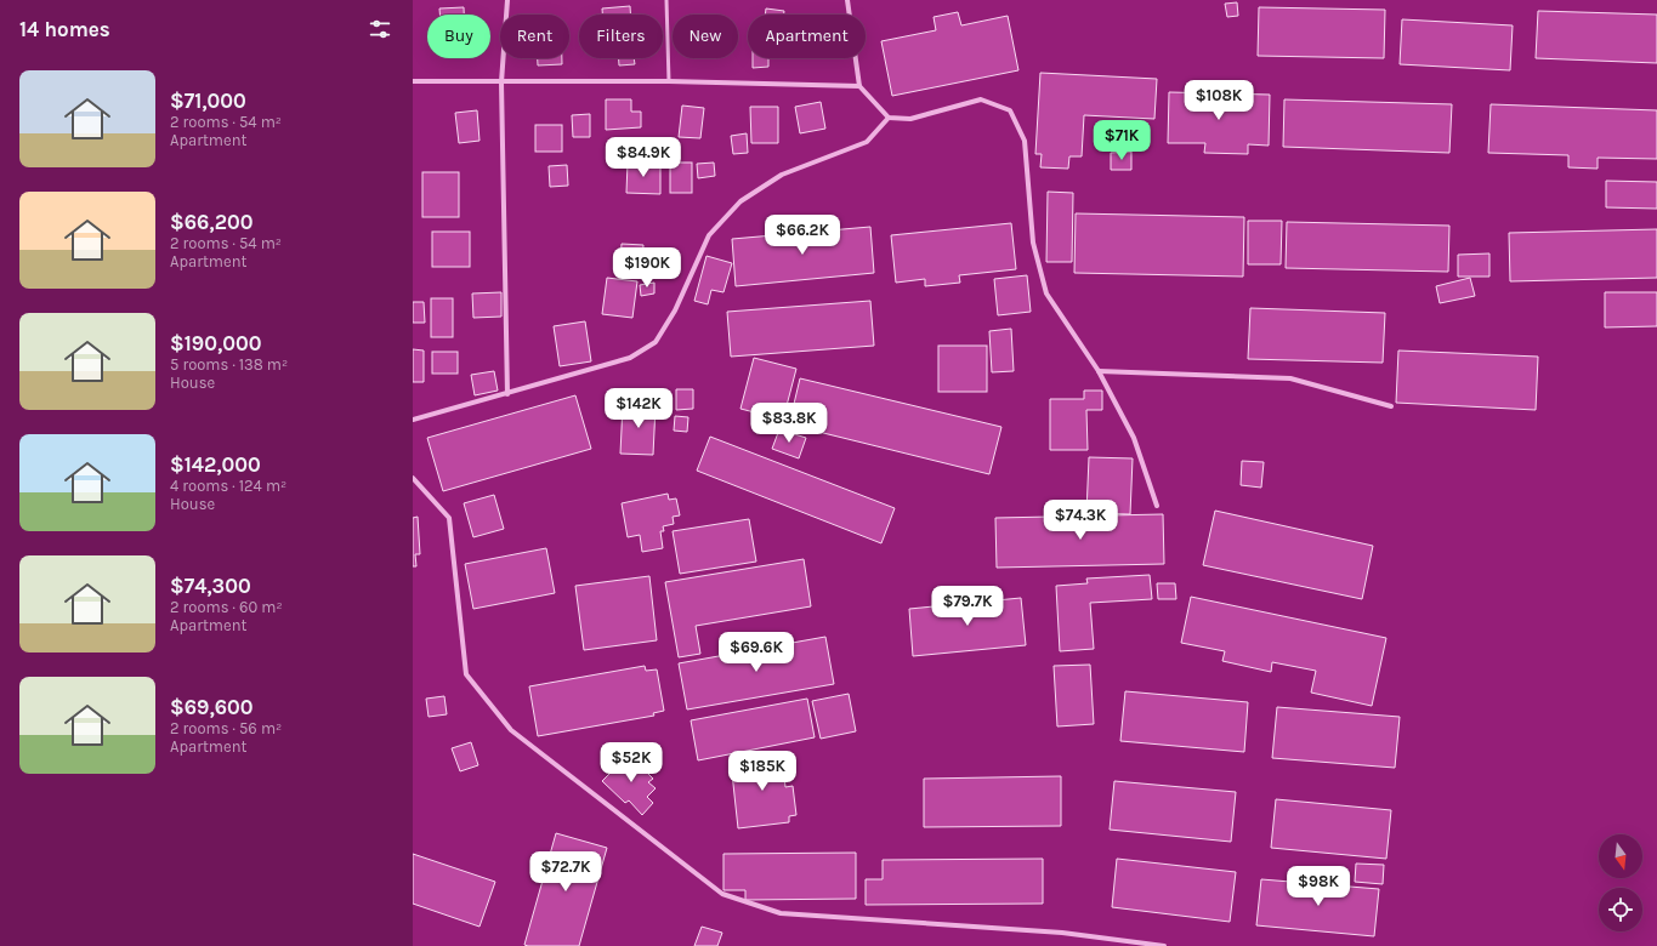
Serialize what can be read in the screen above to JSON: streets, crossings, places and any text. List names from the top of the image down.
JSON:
{
  "north": "bottom",
  "page": {
    "heading": "14 homes",
    "chip": [
      "Buy",
      "Rent",
      "Filters",
      "New",
      "Apartment"
    ],
    "list": [
      {
        "name": "$71,000",
        "note": "2 rooms · 54 m² · Apartment"
      },
      {
        "name": "$66,200",
        "note": "2 rooms · 54 m² · Apartment"
      },
      {
        "name": "$190,000",
        "note": "5 rooms · 138 m² · House"
      },
      {
        "name": "$142,000",
        "note": "4 rooms · 124 m² · House"
      },
      {
        "name": "$74,300",
        "note": "2 rooms · 60 m² · Apartment"
      },
      {
        "name": "$69,600",
        "note": "2 rooms · 56 m² · Apartment"
      }
    ],
    "price": [
      "$108K",
      "$71K",
      "$84.9K",
      "$66.2K",
      "$190K",
      "$142K",
      "$83.8K",
      "$74.3K",
      "$79.7K",
      "$69.6K",
      "$52K",
      "$185K",
      "$72.7K",
      "$98K"
    ]
  }
}
